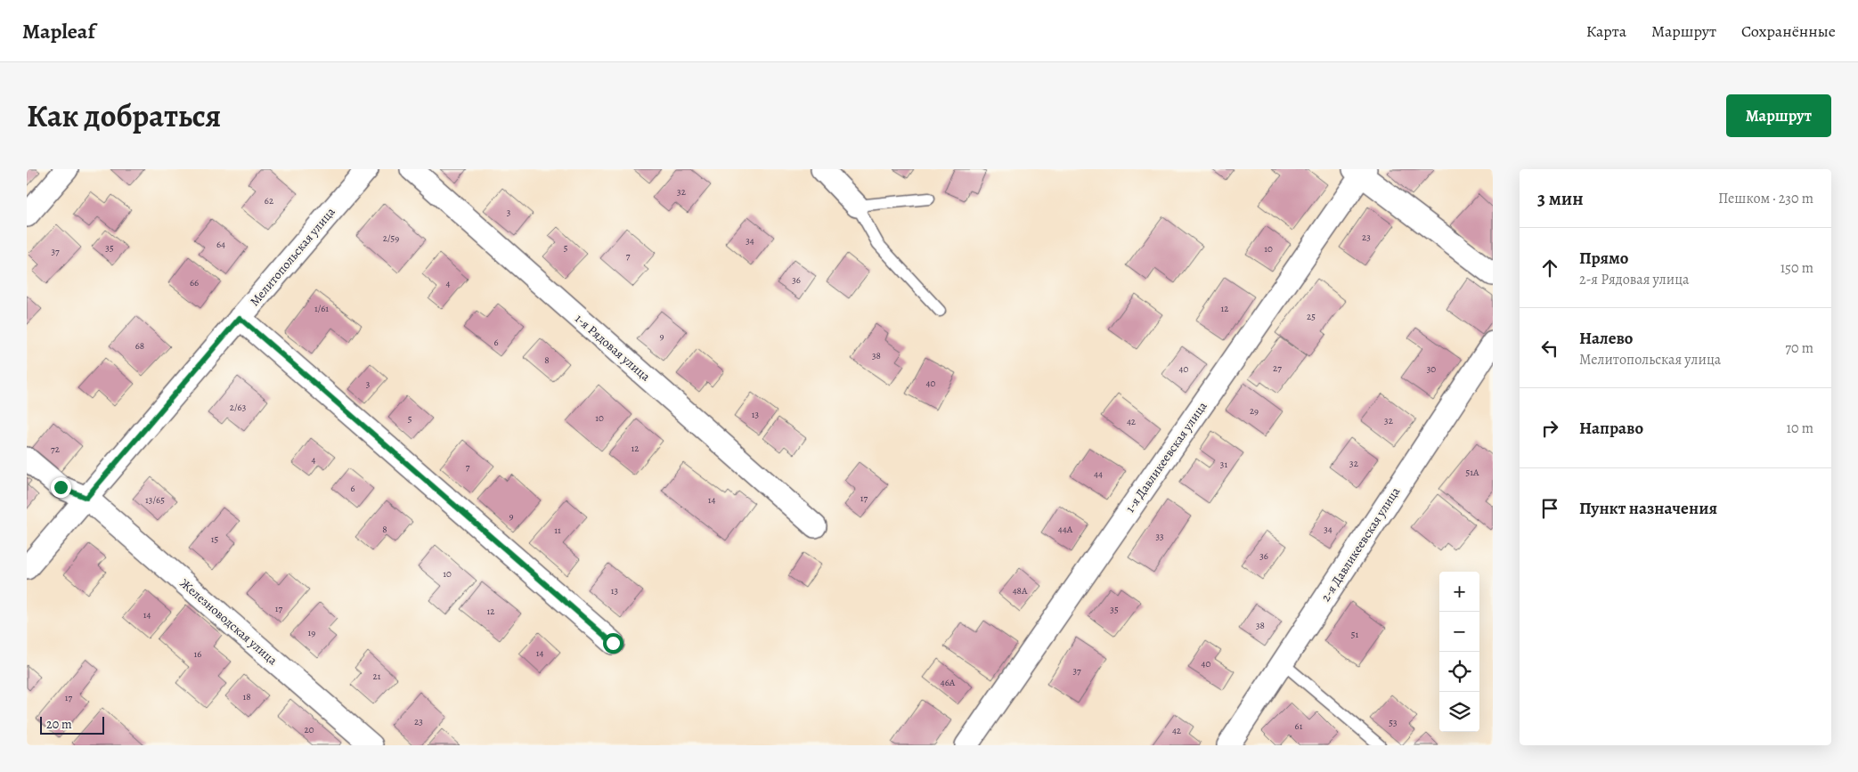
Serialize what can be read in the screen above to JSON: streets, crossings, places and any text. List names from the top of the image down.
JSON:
{
  "streets": {
    "street": [
      "Мелитопольская улица",
      "1-я Рядовая улица",
      "1-я Давликеевская улица",
      "2-я Давликеевская улица",
      "Железноводская улица"
    ]
  },
  "crossings": [
    ["Мелитопольская улица", "Железноводская улица"]
  ],
  "house_numbers": [
    "32",
    "62",
    "3",
    "23",
    "2/59",
    "34",
    "64",
    "35",
    "5",
    "10",
    "37",
    "7",
    "36",
    "66",
    "4",
    "1/61",
    "12",
    "25",
    "9",
    "6",
    "68",
    "38",
    "8",
    "27",
    "40",
    "30",
    "40",
    "3",
    "2/63",
    "29",
    "13",
    "10",
    "5",
    "32",
    "42",
    "12",
    "72",
    "4",
    "32",
    "31",
    "7",
    "51А",
    "44",
    "6",
    "17",
    "13/65",
    "14",
    "9",
    "8",
    "44А",
    "34",
    "11",
    "33",
    "15",
    "36",
    "10",
    "13",
    "48А",
    "17",
    "35",
    "12",
    "14",
    "38",
    "19",
    "51",
    "14",
    "16",
    "40",
    "37",
    "21",
    "46А",
    "18",
    "17",
    "23",
    "53",
    "61",
    "20",
    "42"
  ],
  "scale_bar": "20 m",
  "page": {
    "header": "Mapleaf",
    "nav": ["Карта", "Маршрут", "Сохранённые"],
    "title": "Как добраться",
    "buttons": "Маршрут",
    "heading": ["3 мин", "Пешком · 230 m"],
    "list": [
      ["Прямо", "2-я Рядовая улица", "150 m"],
      ["Налево", "Мелитопольская улица", "70 m"],
      ["Направо", "10 m"],
      "Пункт назначения"
    ],
    "map_buttons": ["+", "−"],
    "scale": "20 m"
  }
}
